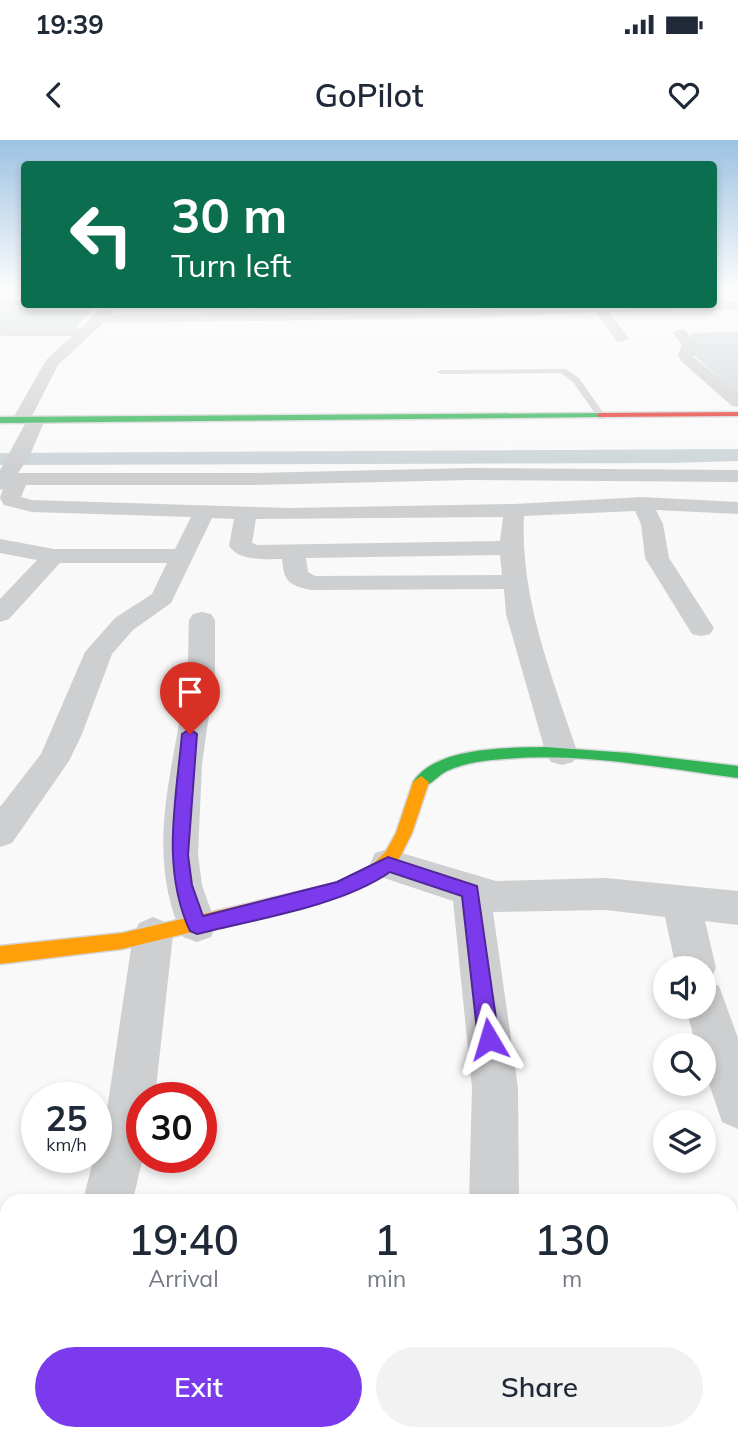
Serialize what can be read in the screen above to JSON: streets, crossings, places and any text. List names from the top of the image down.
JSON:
{
  "page": {
    "status": "19:39",
    "header": "GoPilot",
    "turn": ["30 m", "Turn left"],
    "speed": "25 km/h",
    "limit": "30",
    "eta": [
      "19:40",
      "Arrival",
      "1",
      "min",
      "130",
      "m"
    ],
    "buttons": ["Exit", "Share"]
  }
}
